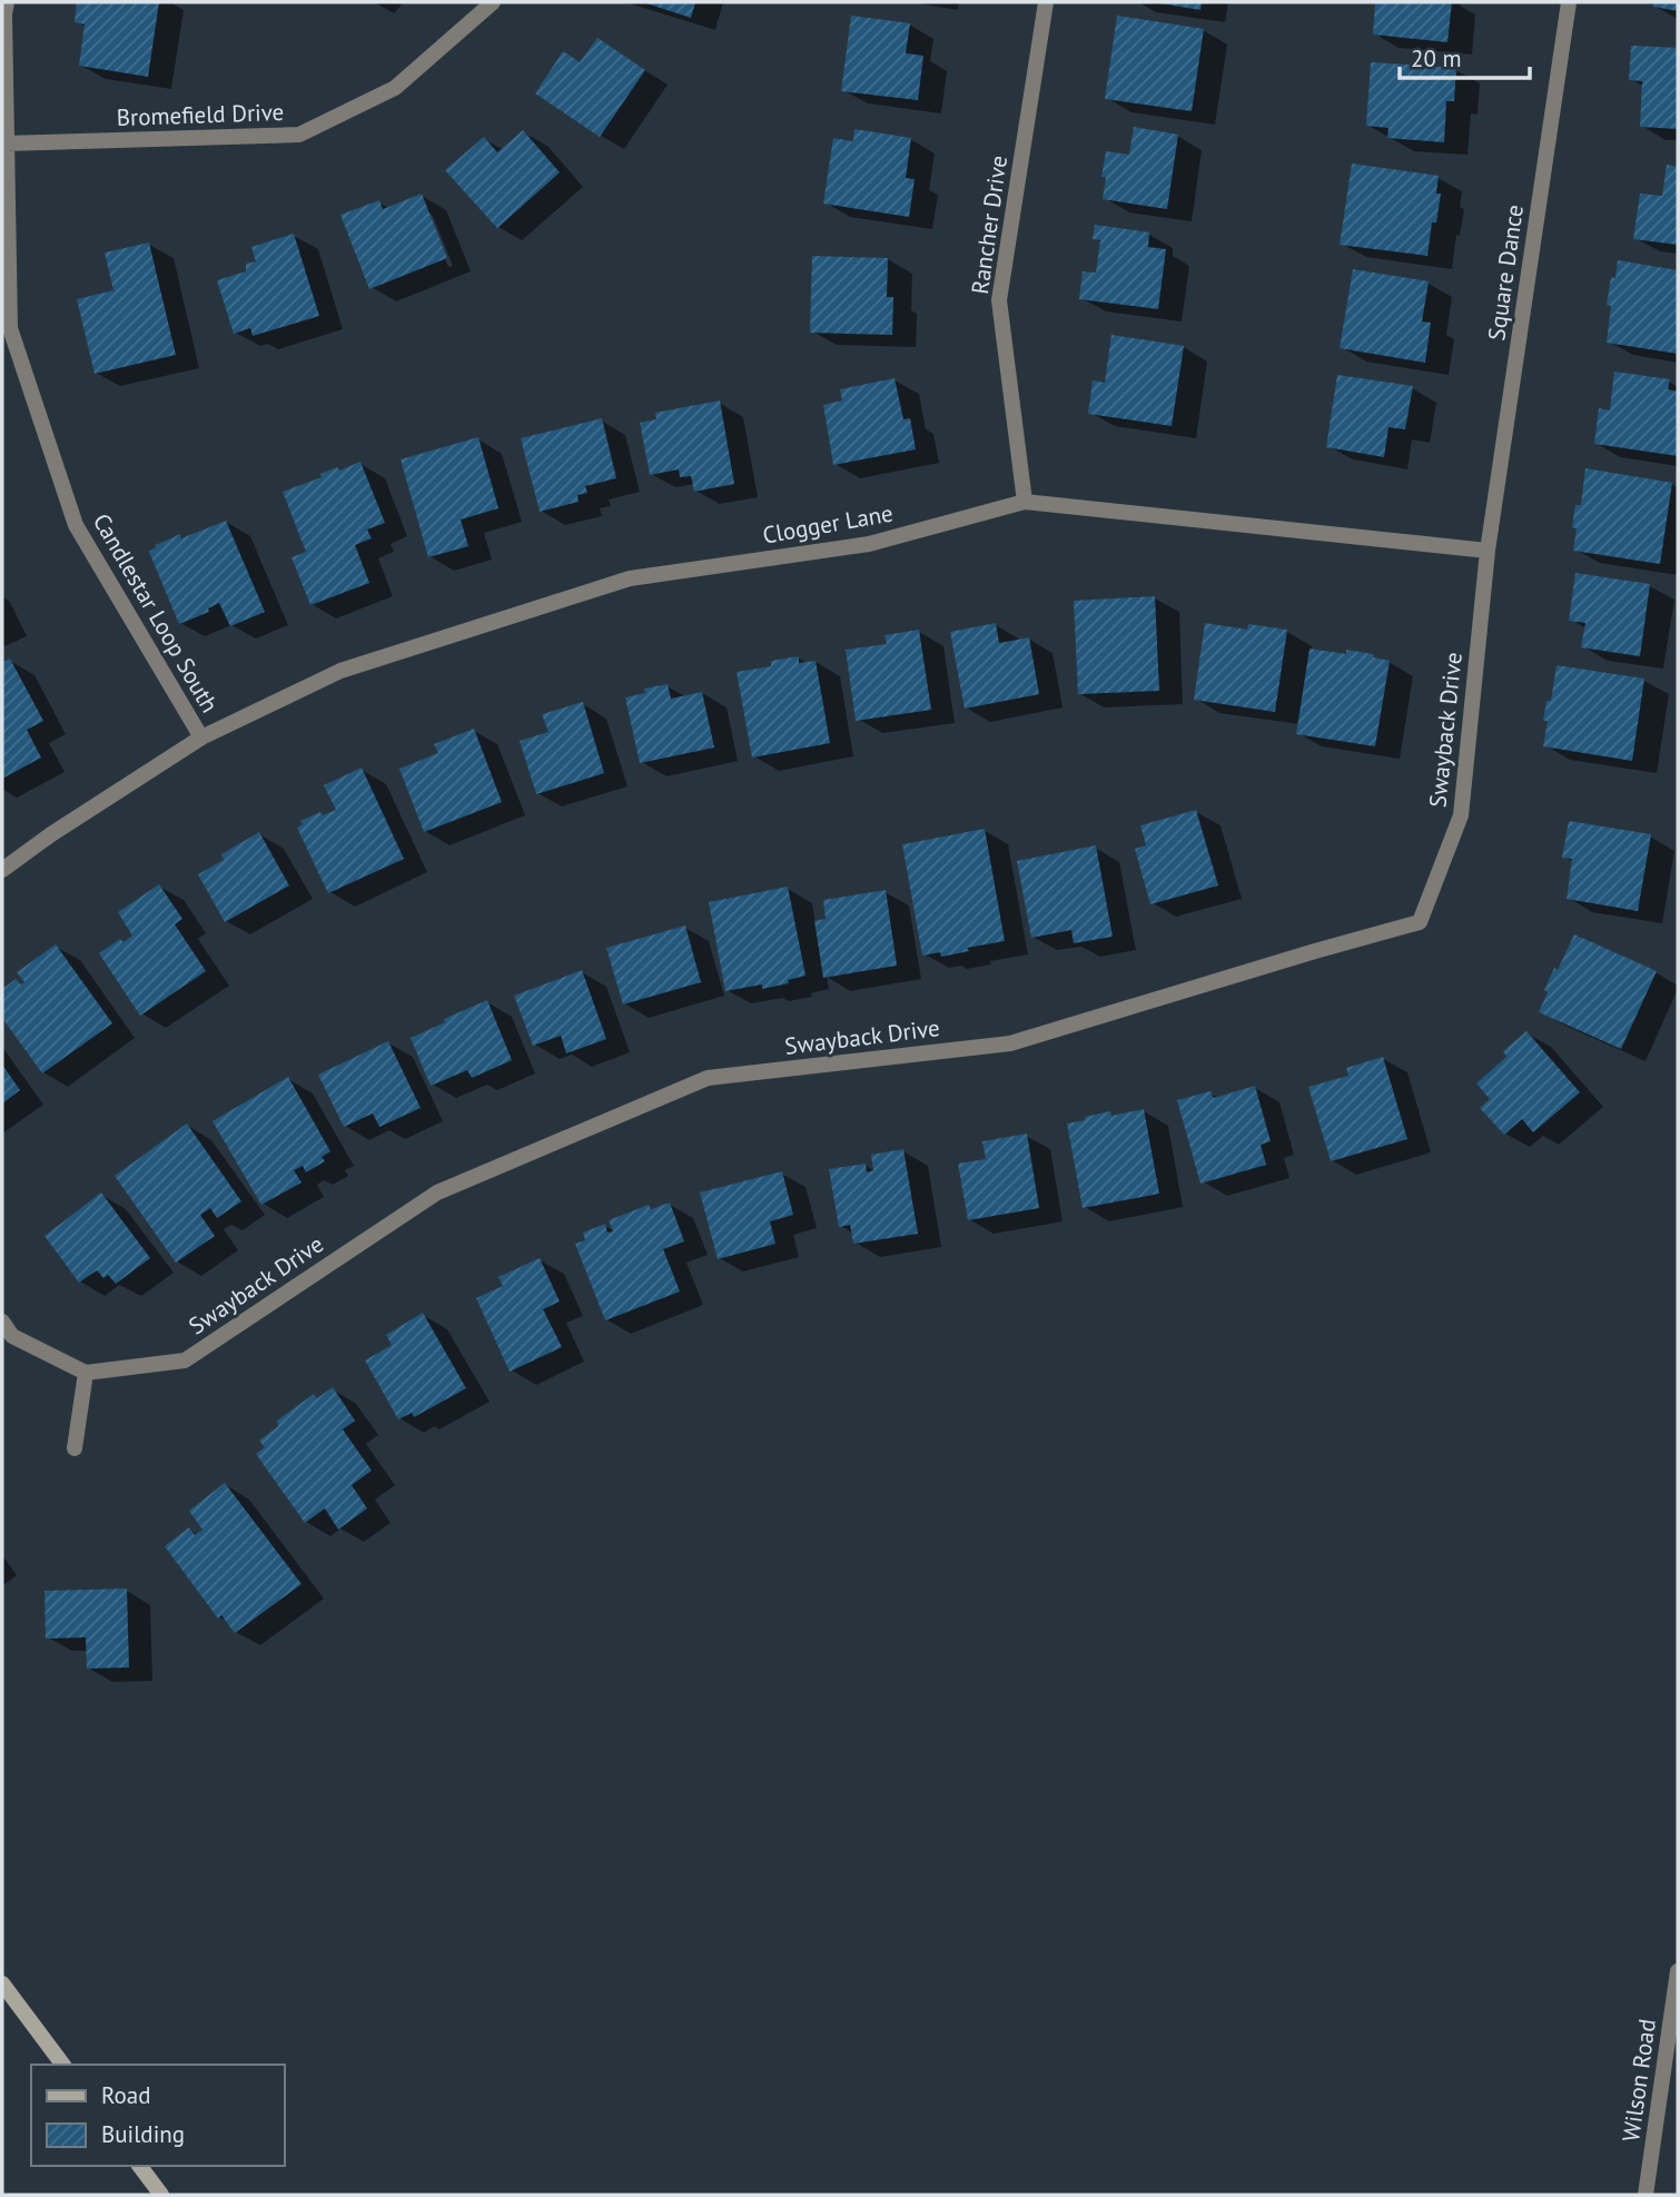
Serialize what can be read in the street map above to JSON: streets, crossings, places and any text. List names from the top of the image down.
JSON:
{
  "streets": {
    "street": [
      "Bromefield Drive",
      "Rancher Drive",
      "Square Dance",
      "Clogger Lane",
      "Candlestar Loop South",
      "Swayback Drive",
      "Wilson Road"
    ]
  },
  "crossings": [
    ["Bromefield Drive", "Candlestar Loop South"],
    ["Rancher Drive", "Clogger Lane"],
    ["Square Dance", "Clogger Lane"],
    ["Square Dance", "Swayback Drive"],
    ["Clogger Lane", "Candlestar Loop South"],
    ["Clogger Lane", "Swayback Drive"]
  ],
  "legend": ["Road", "Building"],
  "scale_bar": "20 m"
}
